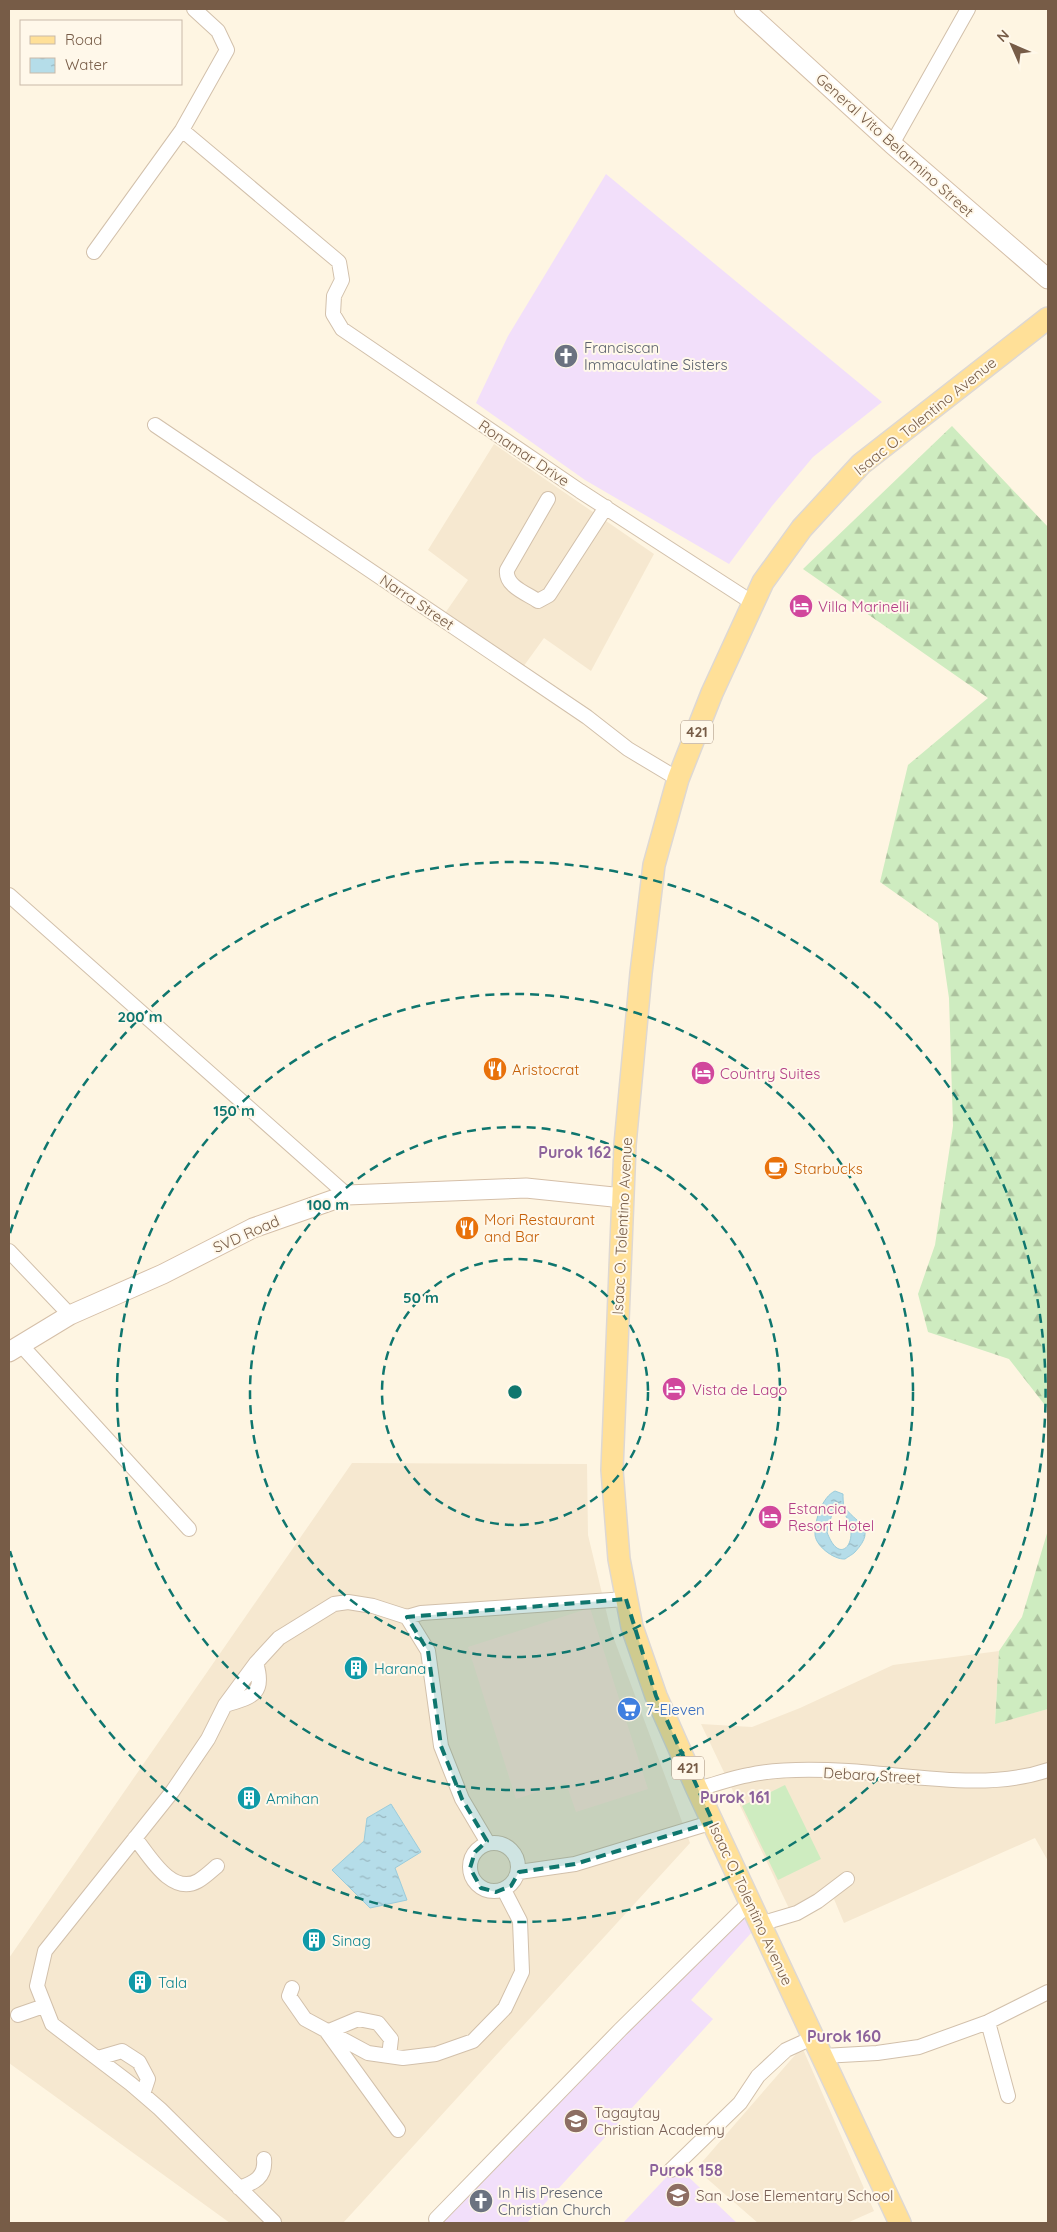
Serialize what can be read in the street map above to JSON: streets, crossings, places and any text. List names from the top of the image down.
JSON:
{
  "streets": {
    "main road": [
      "General Vito Belarmino Street",
      "Isaac O. Tolentino Avenue",
      "421",
      "SVD Road"
    ],
    "street": ["Ronamar Drive", "Narra Street", "Debara Street"]
  },
  "crossings": [
    ["Isaac O. Tolentino Avenue", "Ronamar Drive"],
    ["Isaac O. Tolentino Avenue", "Narra Street"],
    ["Isaac O. Tolentino Avenue", "SVD Road"],
    ["Isaac O. Tolentino Avenue", "Debara Street"]
  ],
  "districts": [
    "Purok 162",
    "Purok 161",
    "Purok 160",
    "Purok 158"
  ],
  "places": {
    "church": ["Franciscan Immaculatine Sisters", "In His Presence Christian Church"],
    "hotel": [
      "Villa Marinelli",
      "Country Suites",
      "Vista de Lago",
      "Estancia Resort Hotel"
    ],
    "restaurant": ["Aristocrat", "Mori Restaurant and Bar"],
    "cafe": ["Starbucks"],
    "building": [
      "Harana",
      "Amihan",
      "Sinag",
      "Tala"
    ],
    "supermarket": ["7-Eleven"],
    "school or university": ["Tagaytay Christian Academy", "San Jose Elementary School"]
  },
  "legend": ["Road", "Water"],
  "north": "top left",
  "rings": [
    "200 m",
    "150 m",
    "100 m",
    "50 m"
  ]
}
